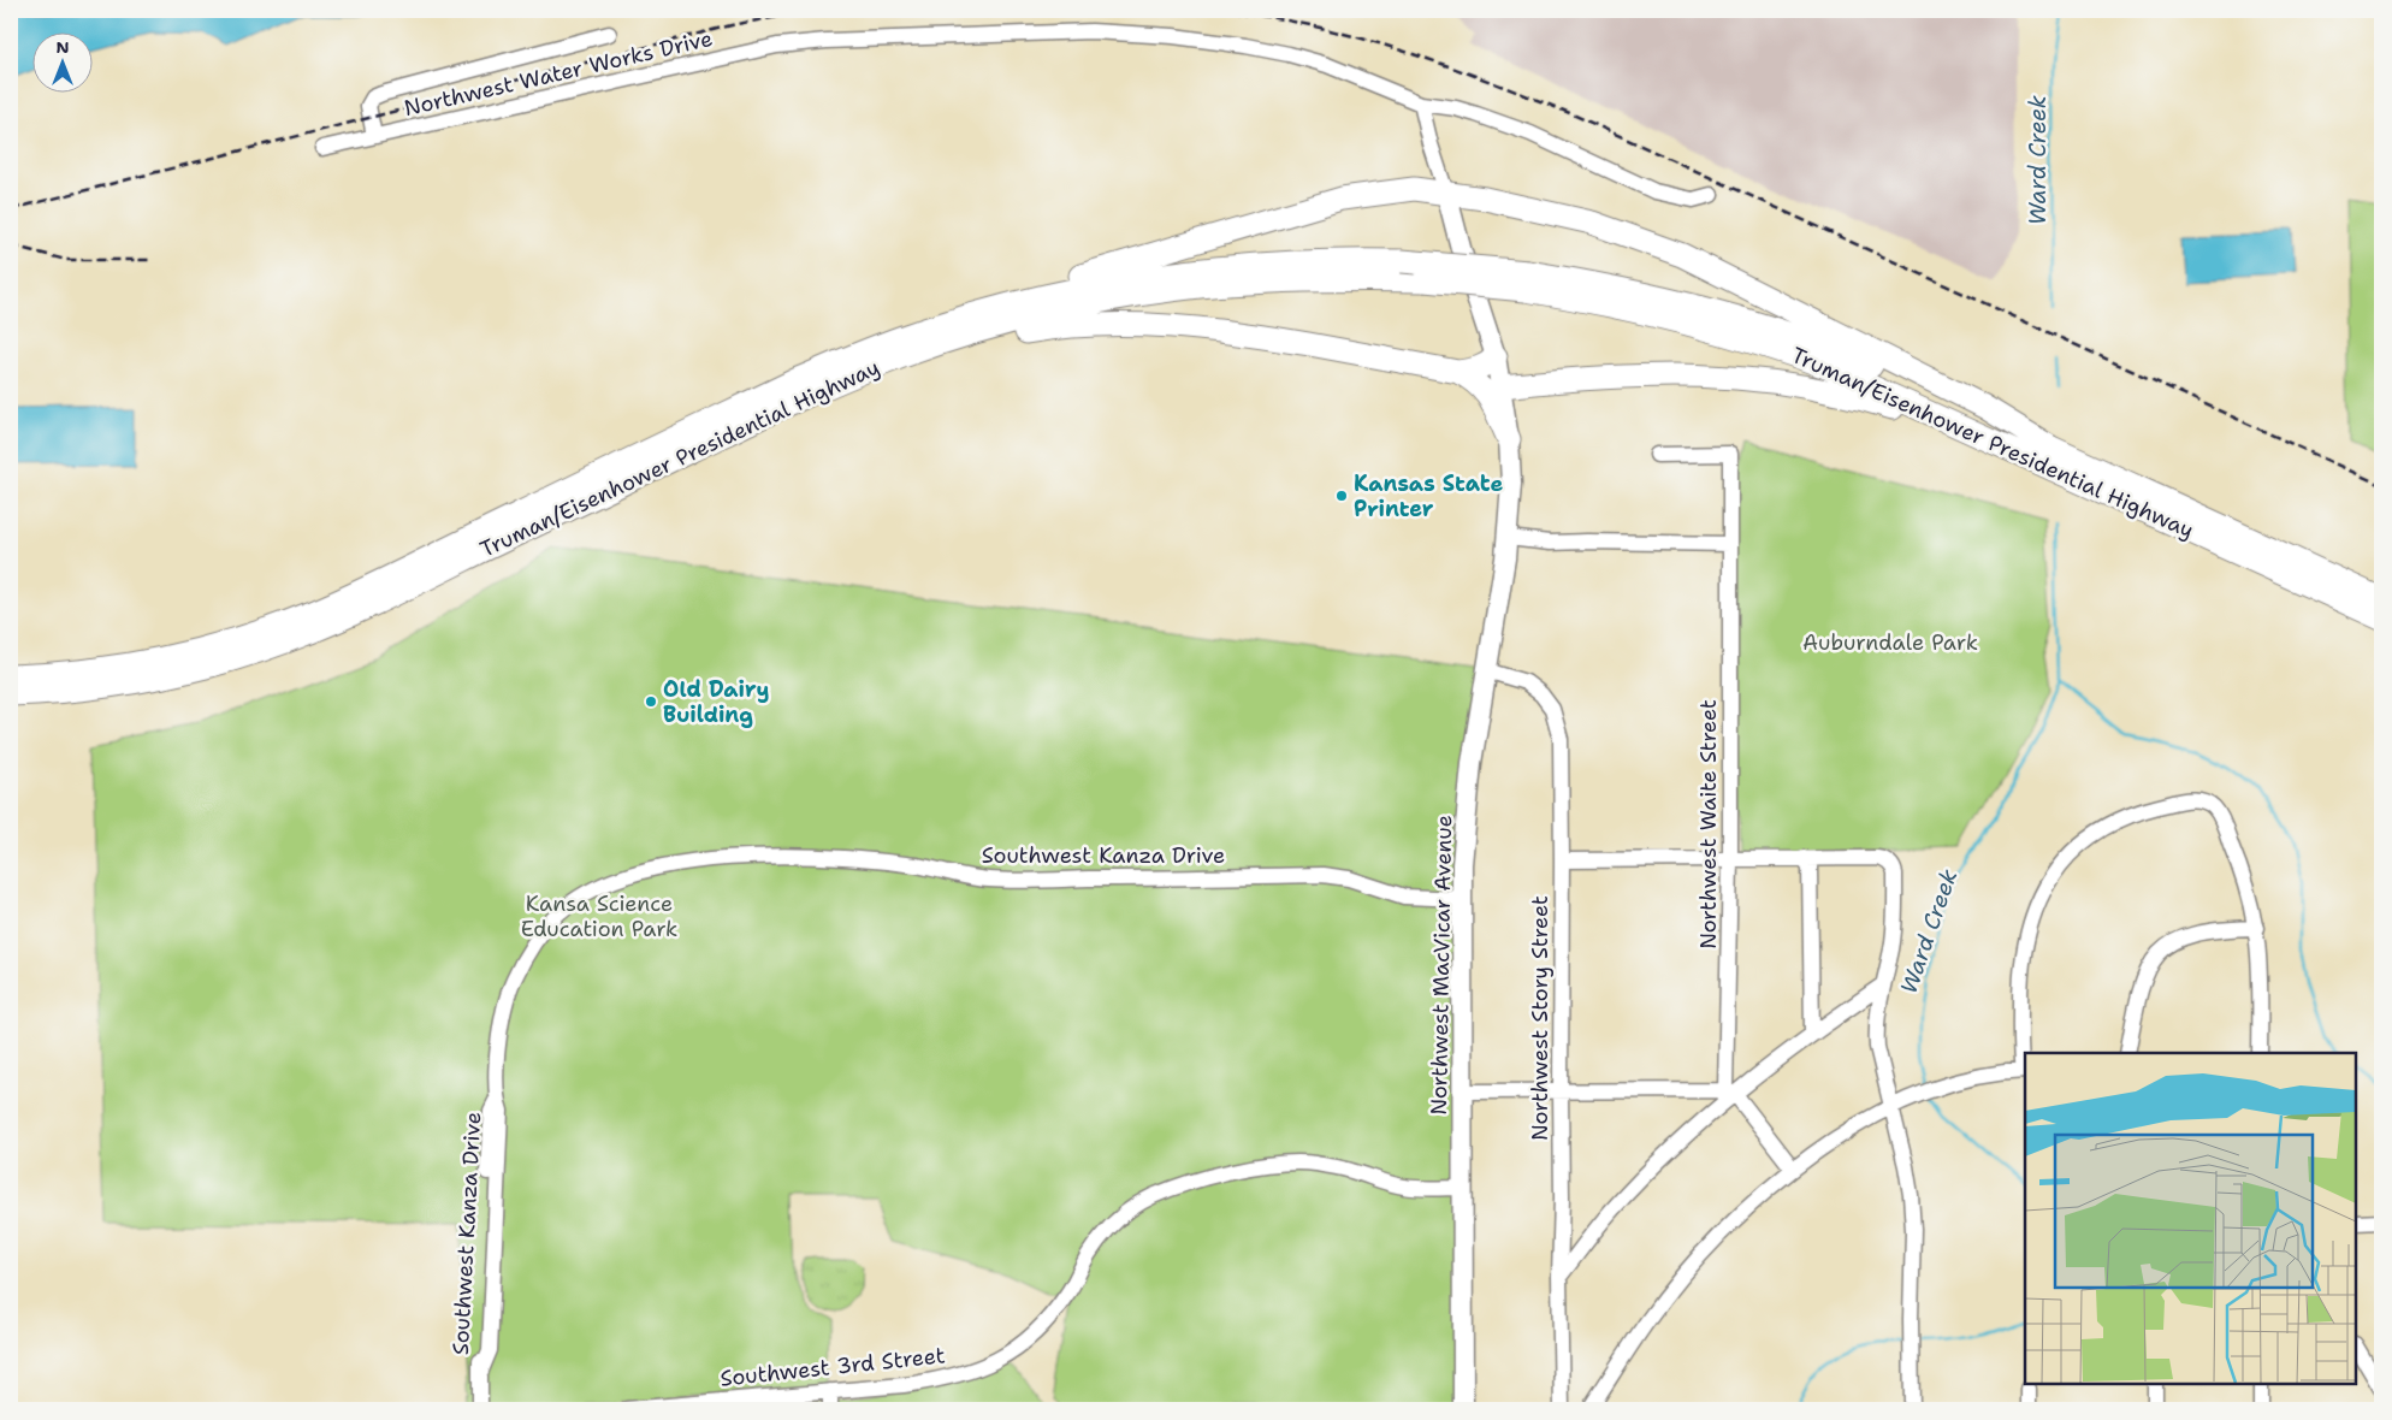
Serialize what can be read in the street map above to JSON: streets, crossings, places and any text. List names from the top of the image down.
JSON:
{
  "streets": {
    "highway": ["Truman/Eisenhower Presidential Highway"],
    "main road": ["Northwest MacVicar Avenue"],
    "street": [
      "Northwest Water Works Drive",
      "Northwest Waite Street",
      "Southwest Kanza Drive",
      "Northwest Story Street",
      "Southwest 3rd Street"
    ]
  },
  "crossings": [
    ["Northwest Water Works Drive", "Northwest MacVicar Avenue"],
    ["Southwest Kanza Drive", "Northwest MacVicar Avenue"],
    ["Northwest MacVicar Avenue", "Northwest Story Street"],
    ["Northwest MacVicar Avenue", "Southwest 3rd Street"]
  ],
  "water": ["Ward Creek"],
  "parks": ["Auburndale Park", "Kansa Science Education Park"],
  "places": ["Kansas State Printer", "Old Dairy Building"],
  "north": "top"
}
